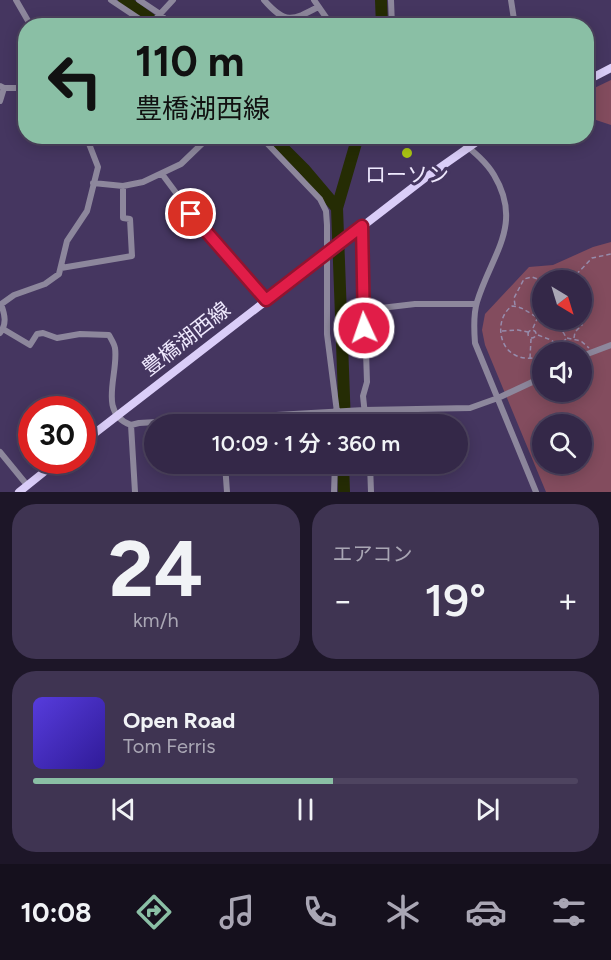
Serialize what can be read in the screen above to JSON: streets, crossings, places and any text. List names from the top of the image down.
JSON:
{
  "streets": {
    "main road": ["豊橋湖西線"]
  },
  "places": ["ローソン"],
  "north": "bottom right",
  "page": {
    "turn": ["110 m", "豊橋湖西線"],
    "limit": "30",
    "trip": "10:09 · 1 分 · 360 m",
    "tile": [
      ["24", "km/h"],
      "エアコン"
    ],
    "heat": ["−", "19°", "+"],
    "song": ["Open Road", "Tom Ferris"],
    "tabs": "10:08"
  }
}
